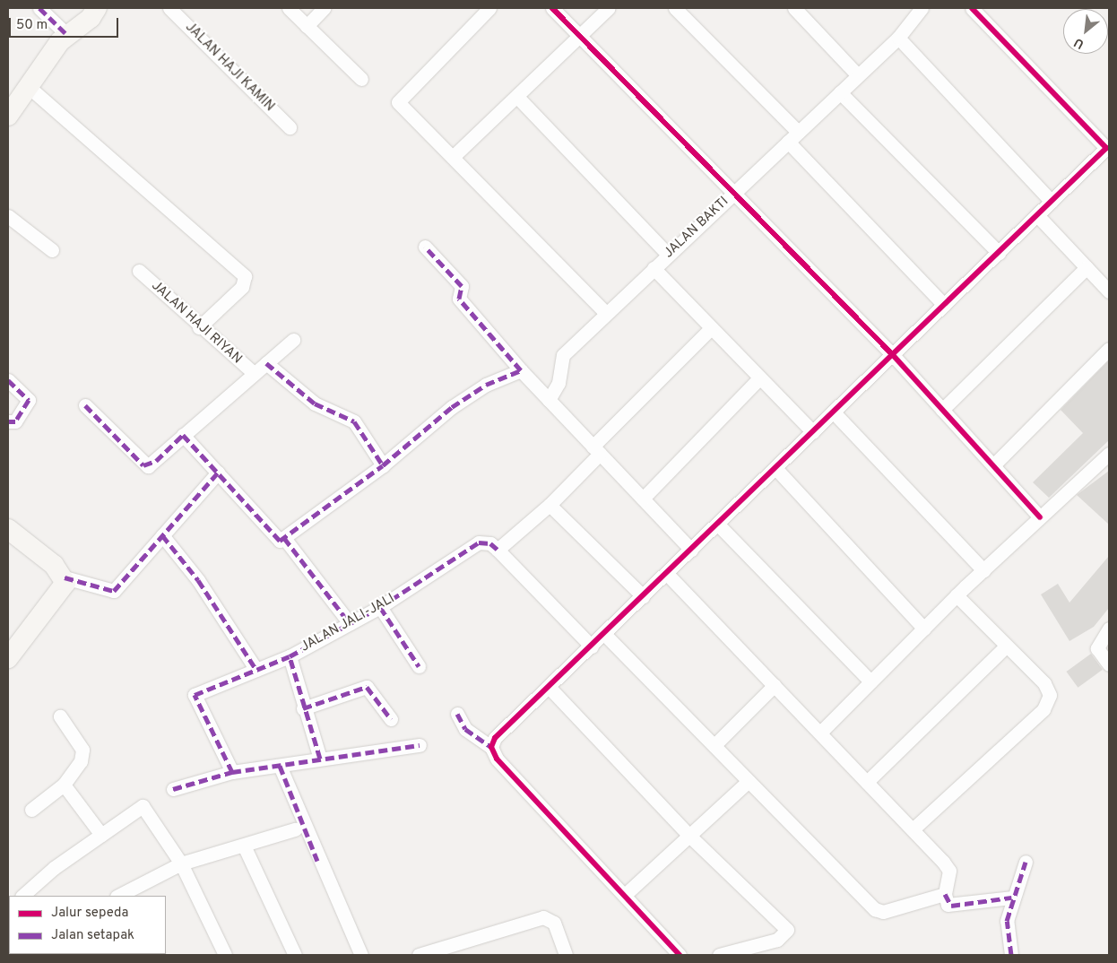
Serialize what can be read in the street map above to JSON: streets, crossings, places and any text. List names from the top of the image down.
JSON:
{
  "streets": {
    "street": [
      "JALAN HAJI KAMIN",
      "JALAN BAKTI",
      "JALAN HAJI RIYAN",
      "JALAN JALI-JALI"
    ]
  },
  "legend": ["Jalur sepeda", "Jalan setapak"],
  "scale_bar": "50 m",
  "north": "bottom left"
}
